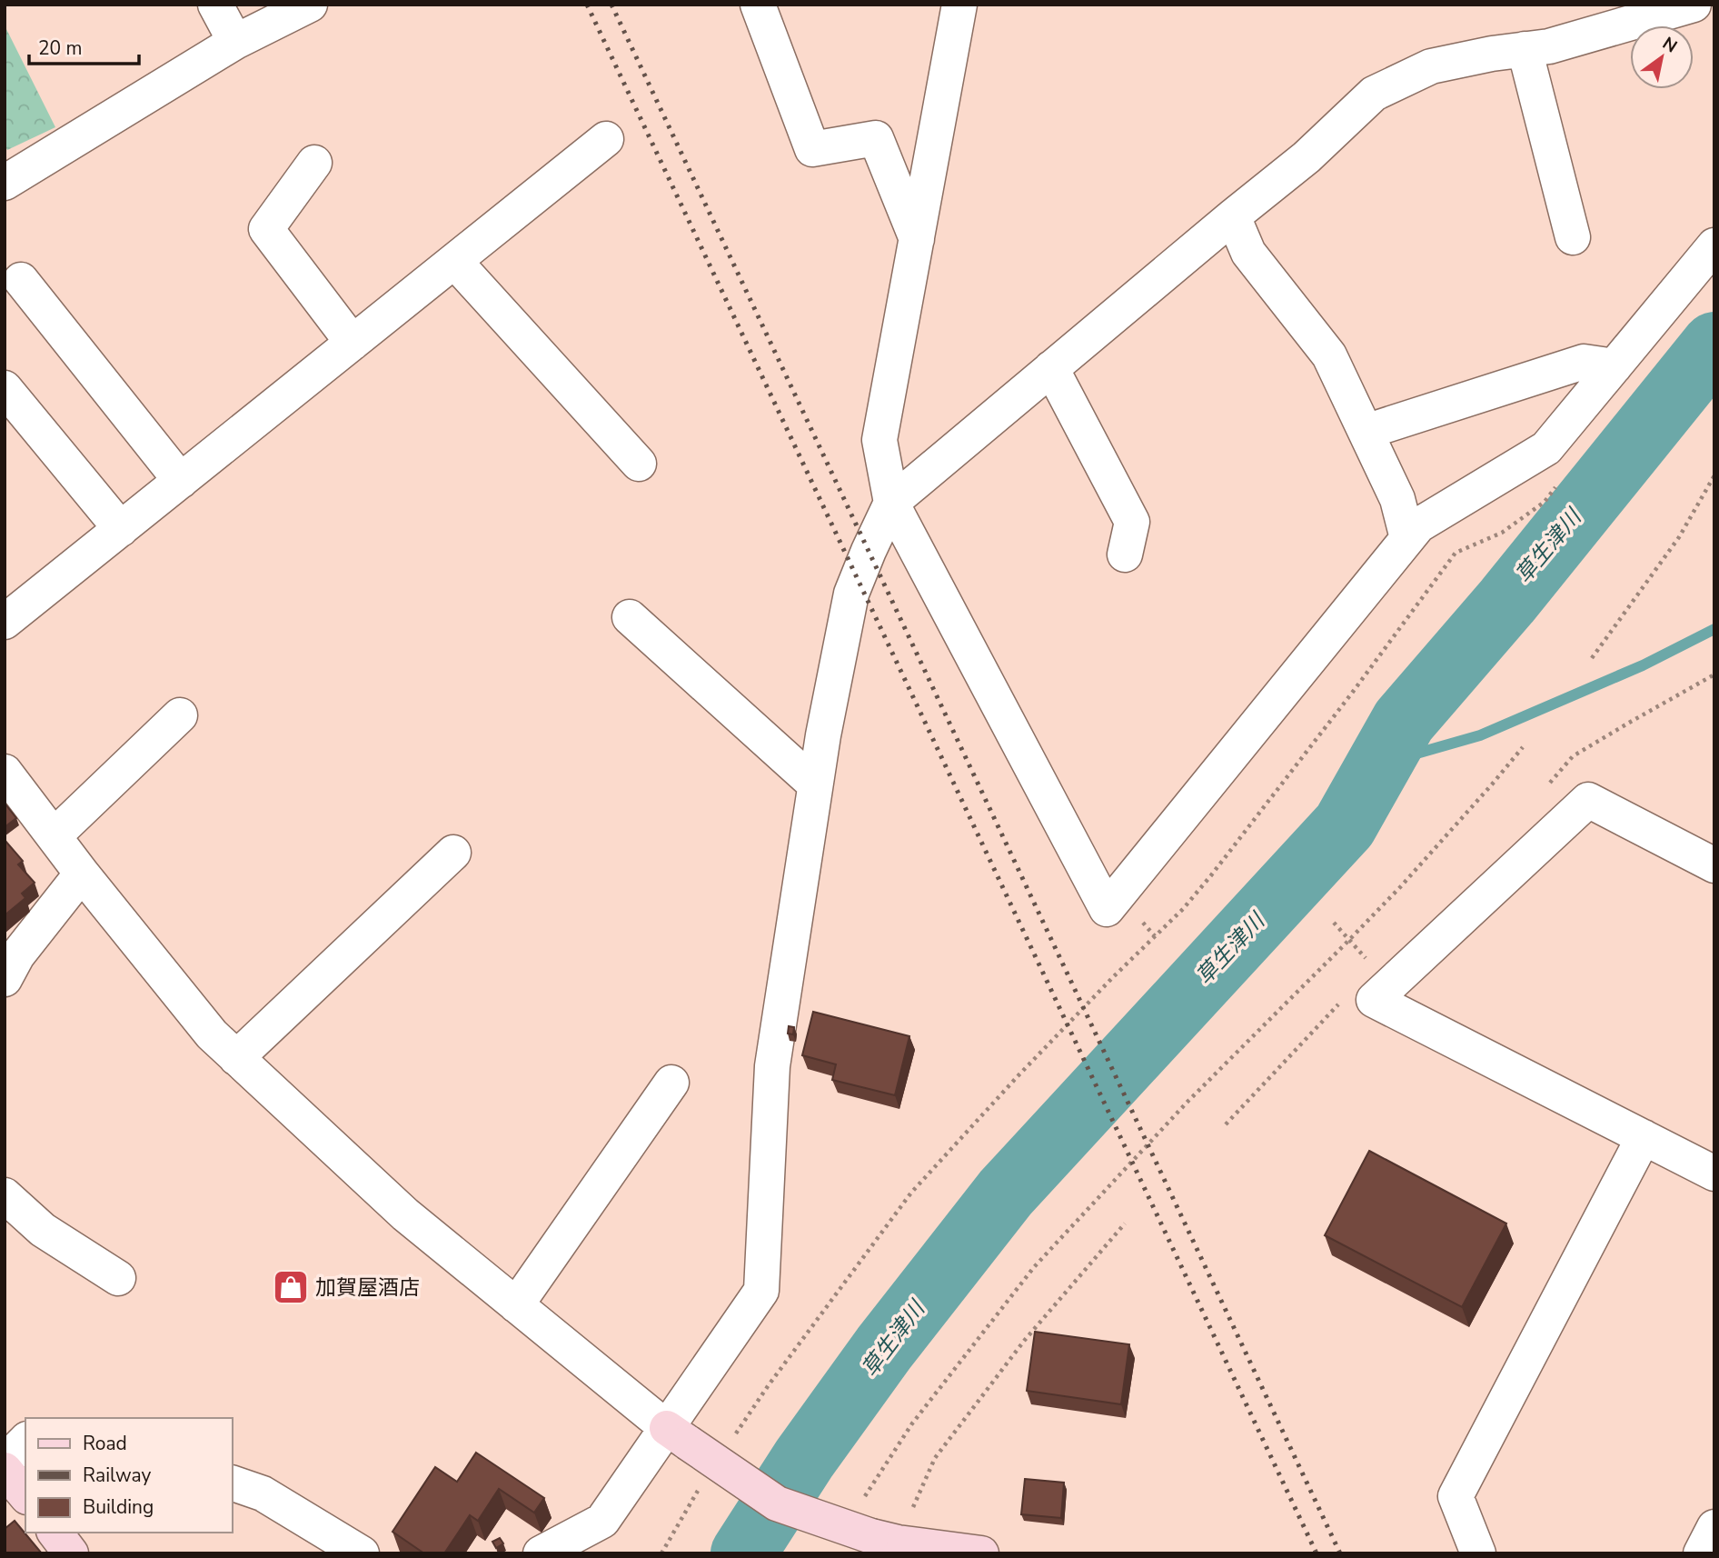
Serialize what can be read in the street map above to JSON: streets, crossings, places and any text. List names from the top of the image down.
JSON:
{
  "water": ["草生津川"],
  "places": {
    "shop": ["加賀屋酒店"]
  },
  "legend": ["Road", "Railway", "Building"],
  "scale_bar": "20 m",
  "north": "top right"
}
